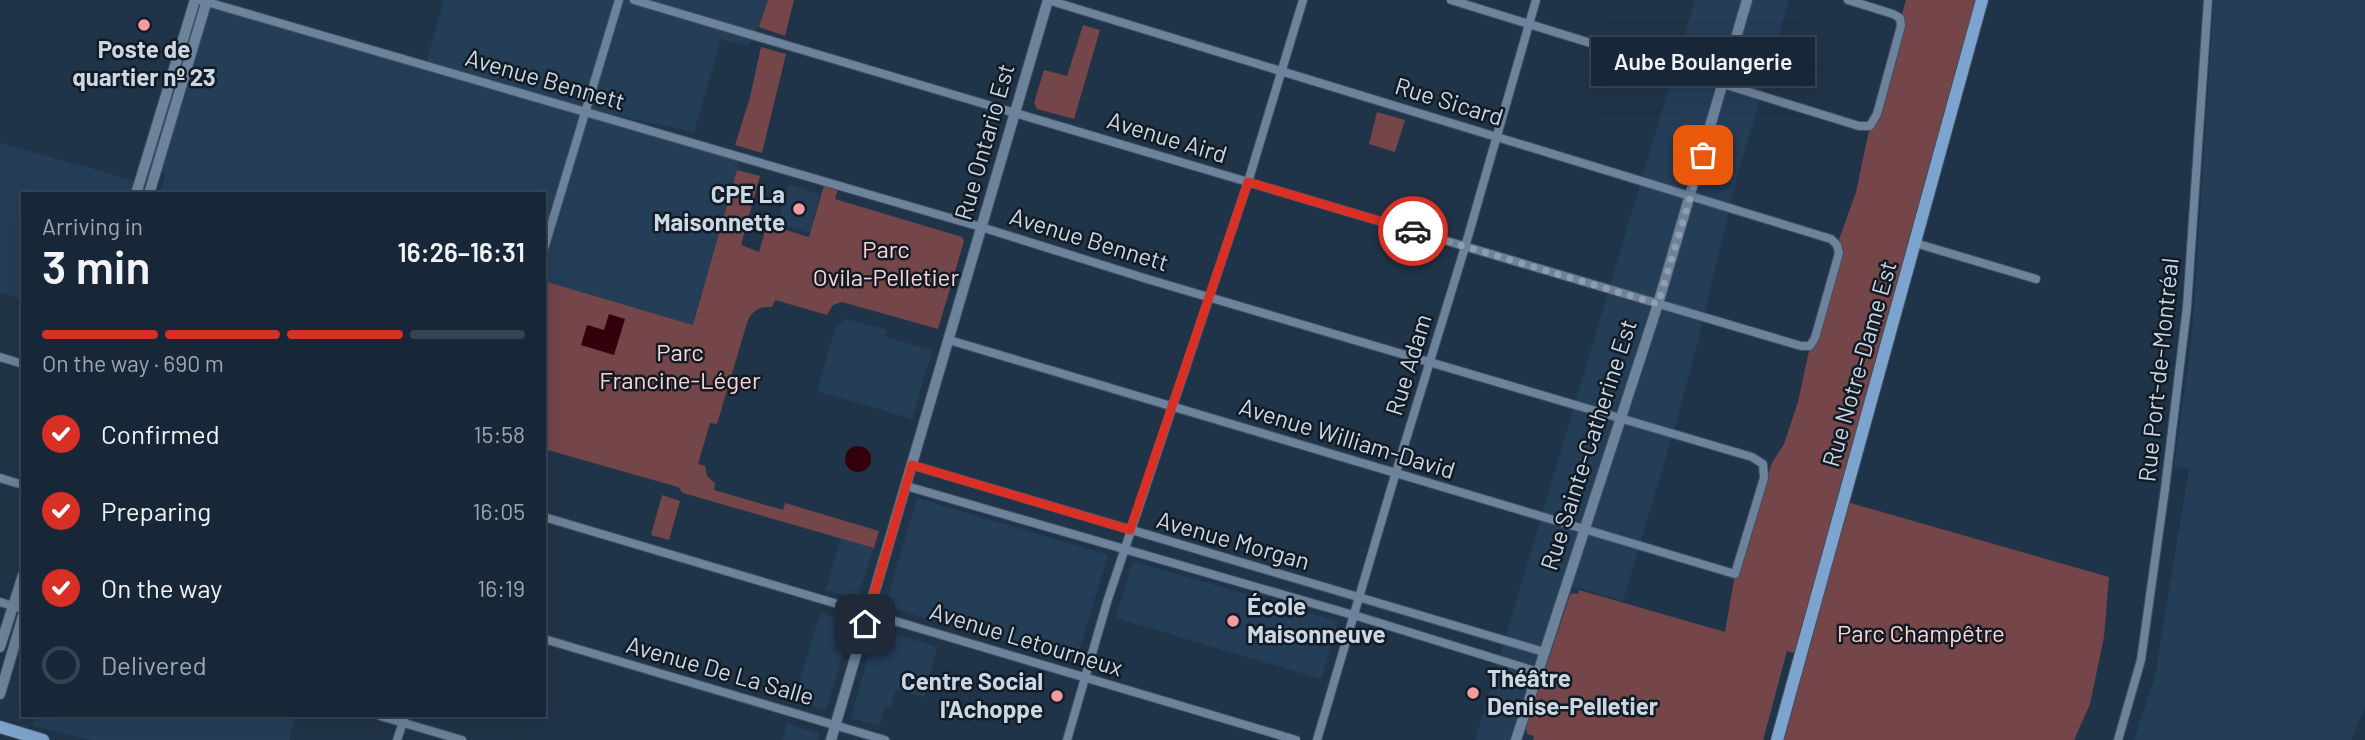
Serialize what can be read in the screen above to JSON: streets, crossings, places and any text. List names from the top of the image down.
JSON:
{
  "streets": {
    "main road": ["Rue Ontario Est", "Rue Notre-Dame Est", "Rue Sainte-Catherine Est"],
    "street": [
      "Avenue Bennett",
      "Rue Sicard",
      "Avenue Aird",
      "Rue Adam",
      "Rue Port-de-Montréal",
      "Avenue William-David",
      "Avenue Morgan",
      "Avenue Letourneux",
      "Avenue De La Salle"
    ]
  },
  "crossings": [
    ["Avenue Bennett", "Rue Ontario Est"],
    ["Avenue Bennett", "Rue Adam"],
    ["Avenue Bennett", "Avenue William-David"],
    ["Avenue Bennett", "Rue Sainte-Catherine Est"],
    ["Rue Sicard", "Avenue Aird"],
    ["Rue Sicard", "Rue Ontario Est"],
    ["Rue Sicard", "Rue Adam"],
    ["Rue Sicard", "Rue Sainte-Catherine Est"],
    ["Avenue Aird", "Rue Ontario Est"],
    ["Avenue Aird", "Rue Adam"],
    ["Avenue Aird", "Rue Sainte-Catherine Est"],
    ["Rue Ontario Est", "Avenue William-David"],
    ["Rue Ontario Est", "Avenue Morgan"],
    ["Rue Ontario Est", "Avenue Letourneux"],
    ["Rue Ontario Est", "Avenue De La Salle"],
    ["Rue Adam", "Avenue William-David"],
    ["Rue Adam", "Avenue Morgan"],
    ["Avenue William-David", "Rue Sainte-Catherine Est"],
    ["Rue Sainte-Catherine Est", "Avenue Morgan"]
  ],
  "parks": ["Parc Ovila-Pelletier", "Parc Francine-Léger", "Parc Champêtre"],
  "places": [
    "Poste de quartier nº 23",
    "Aube Boulangerie",
    "CPE La Maisonnette",
    "École Maisonneuve",
    "Théâtre Denise-Pelletier",
    "Centre Social l'Achoppe"
  ],
  "page": {
    "bubble": "Aube Boulangerie",
    "heading": ["3 min", "Arriving in", "16:26–16:31"],
    "bar": "On the way · 690 m",
    "list": [
      ["Confirmed", "15:58"],
      ["Preparing", "16:05"],
      ["On the way", "16:19"],
      "Delivered"
    ]
  }
}
